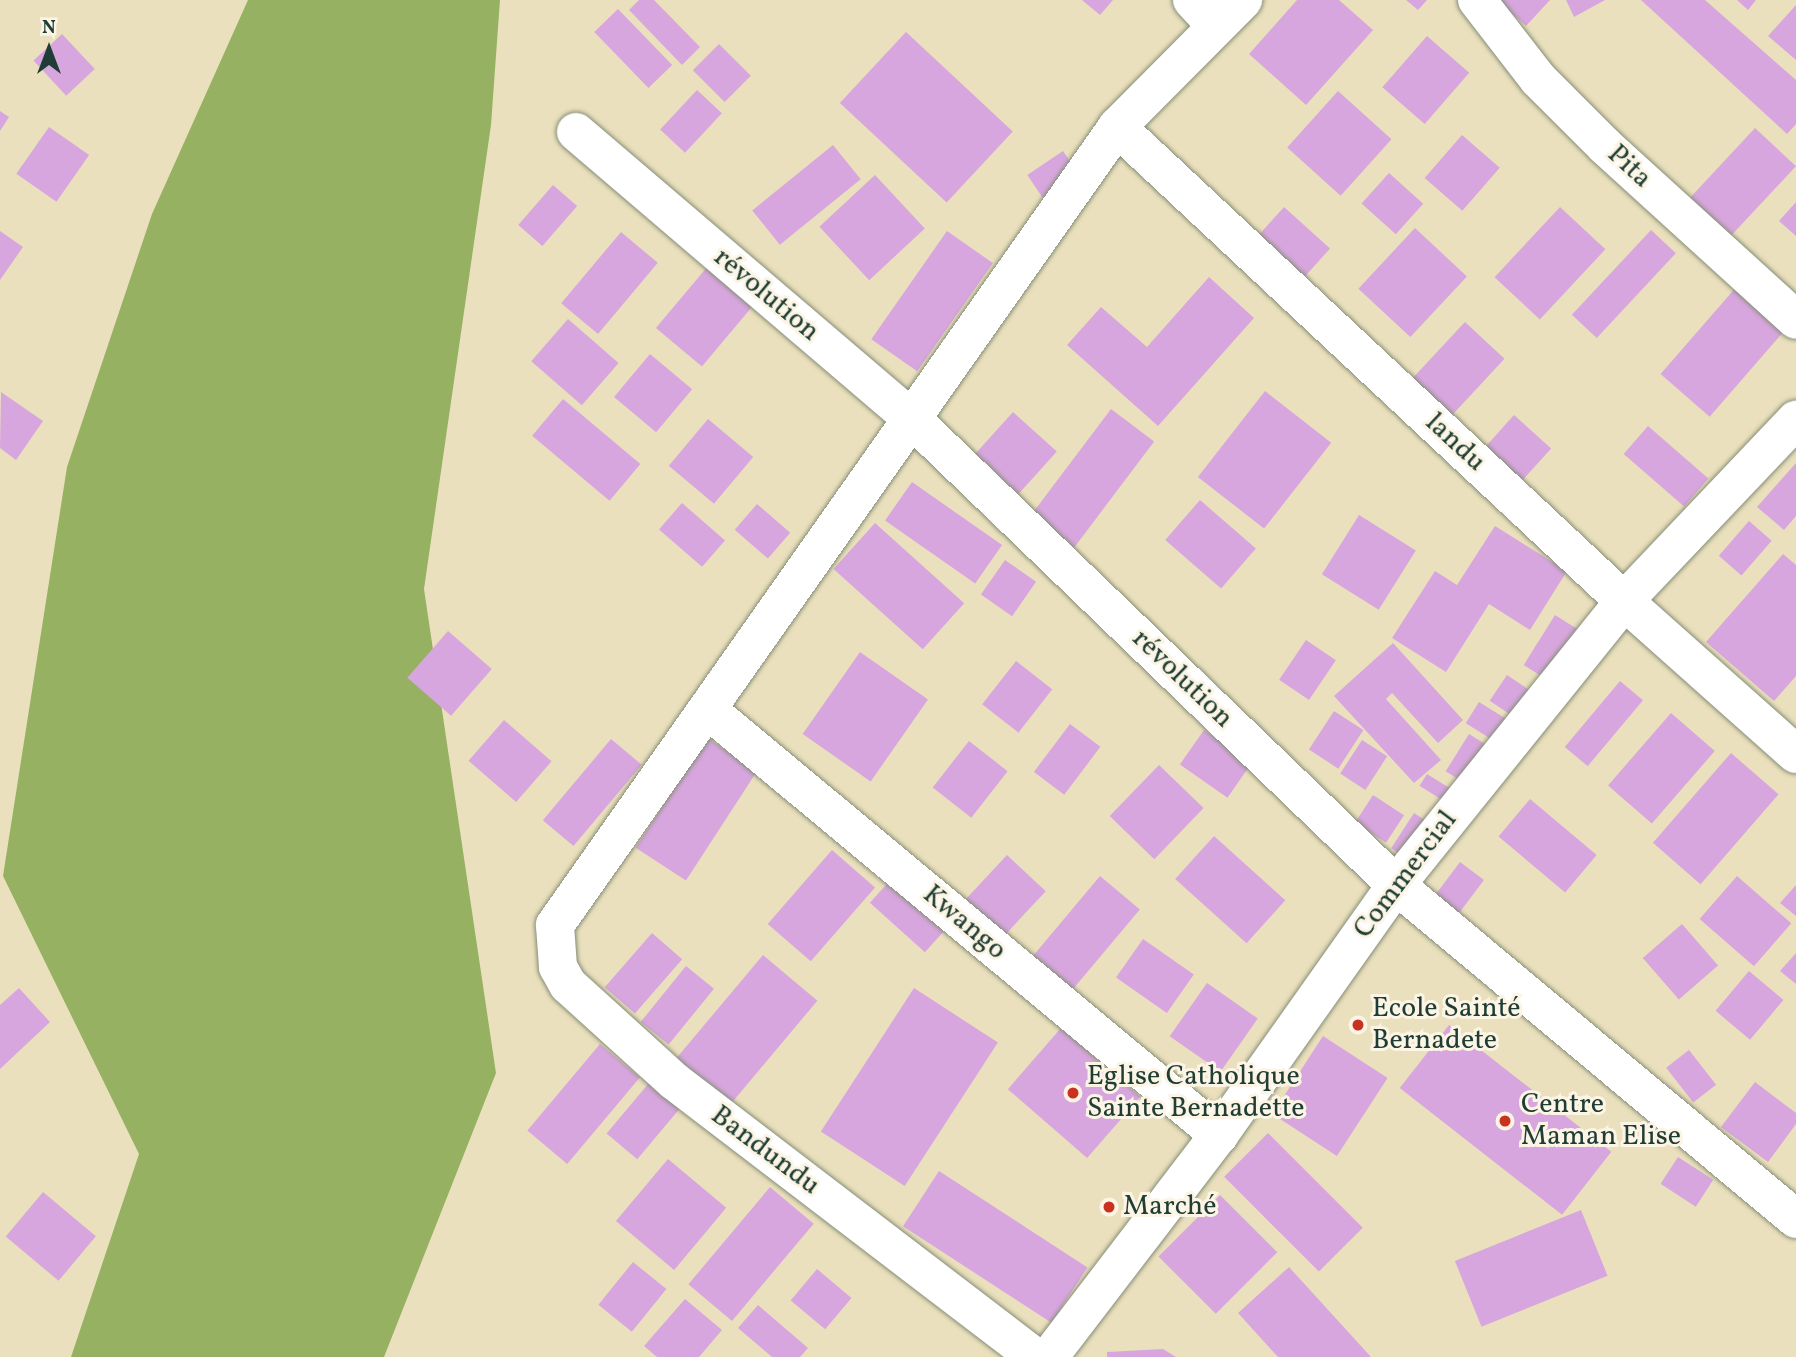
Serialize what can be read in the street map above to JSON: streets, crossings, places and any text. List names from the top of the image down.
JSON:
{
  "streets": {
    "street": [
      "Pita",
      "révolution",
      "landu",
      "Commercial",
      "Kwango",
      "Bandundu"
    ]
  },
  "crossings": [
    ["révolution", "Commercial"],
    ["landu", "Commercial"],
    ["Commercial", "Kwango"],
    ["Kwango", "Bandundu"]
  ],
  "places": [
    "Ecole Sainté Bernadete",
    "Eglise Catholique Sainte Bernadette",
    "Centre Maman Elise",
    "Marché"
  ],
  "north": "top"
}
